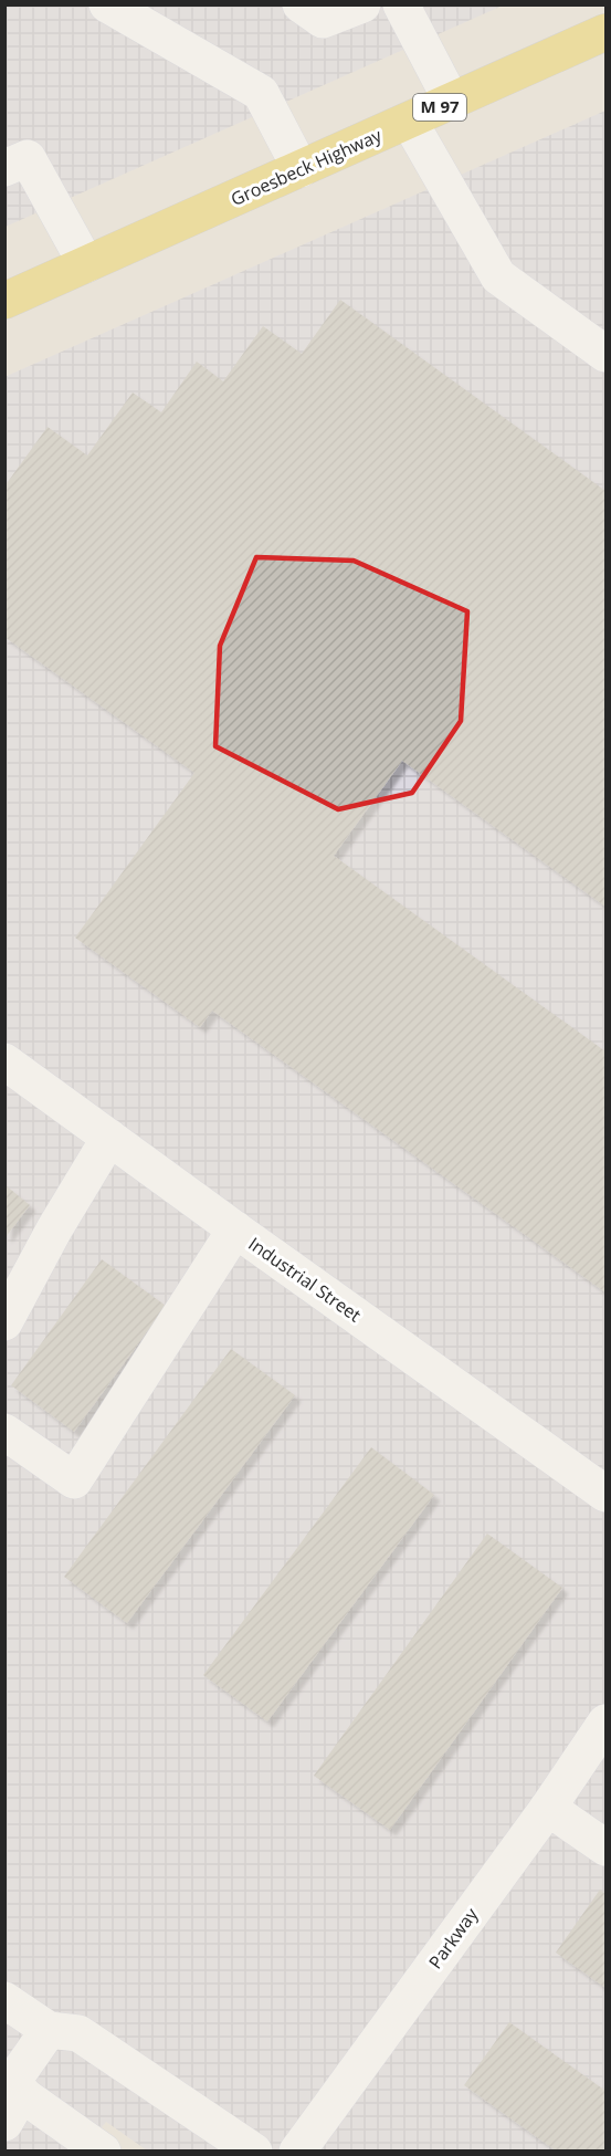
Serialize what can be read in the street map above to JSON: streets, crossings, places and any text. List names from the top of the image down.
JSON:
{
  "streets": {
    "main road": ["M 97", "Groesbeck Highway"],
    "street": ["Industrial Street", "Parkway"]
  }
}
